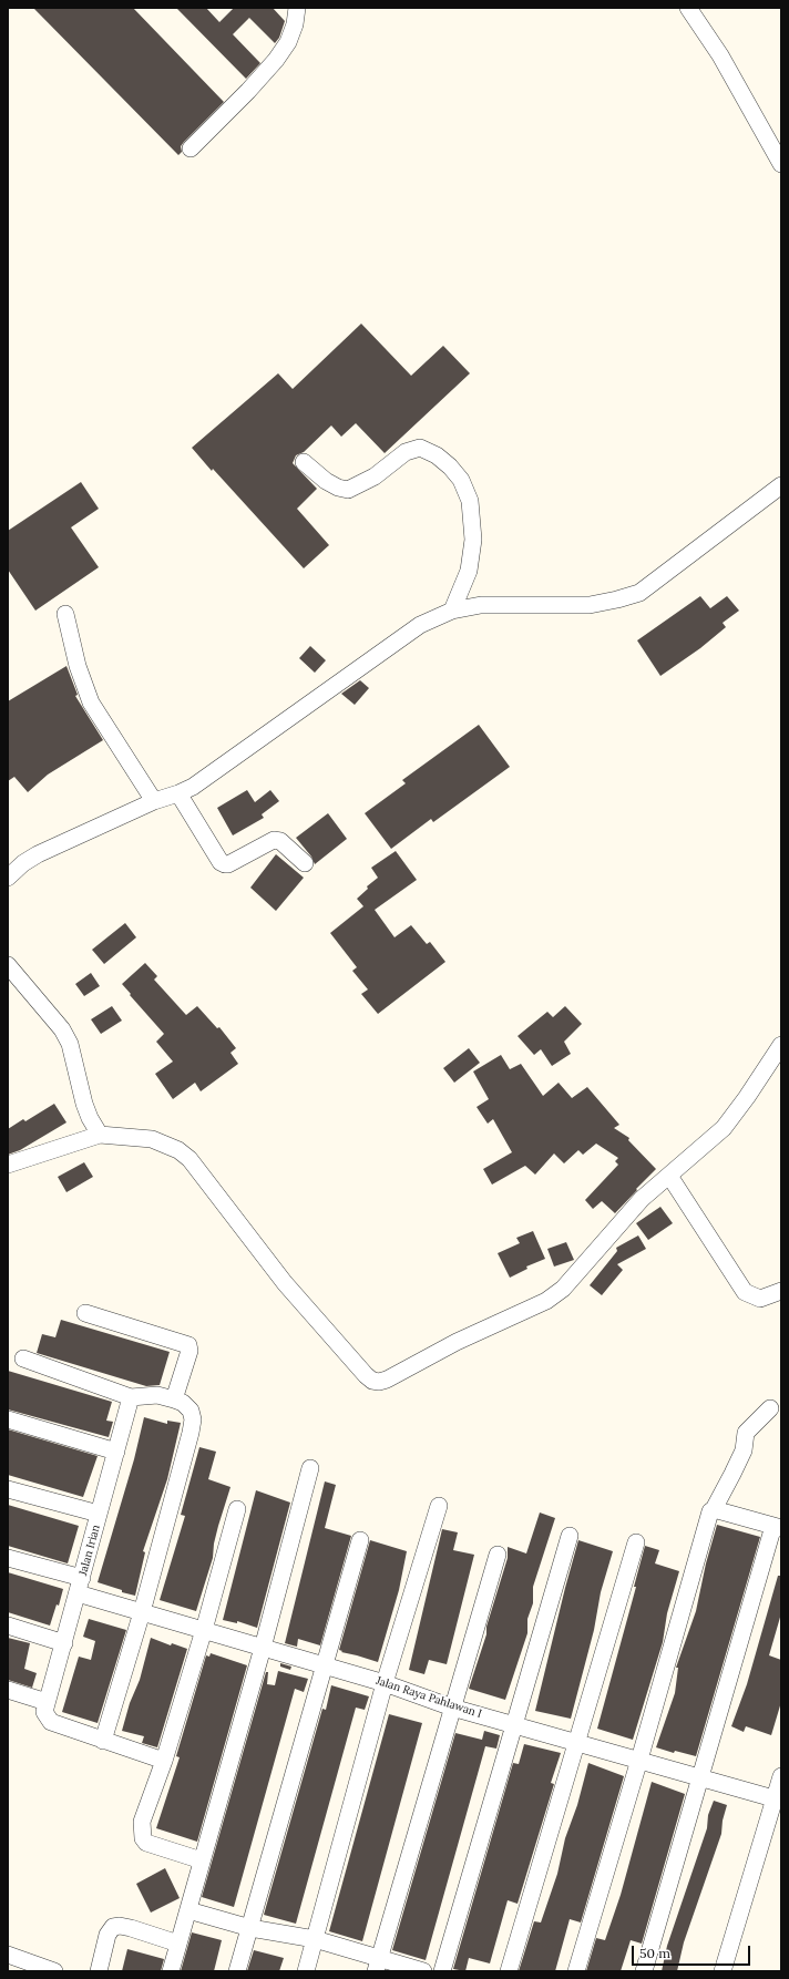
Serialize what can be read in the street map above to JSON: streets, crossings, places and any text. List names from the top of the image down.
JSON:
{
  "streets": {
    "street": ["Jalan Irian", "Jalan Raya Pahlawan I"]
  },
  "crossings": [
    ["Jalan Irian", "Jalan Raya Pahlawan I"]
  ],
  "scale_bar": "50 m"
}
